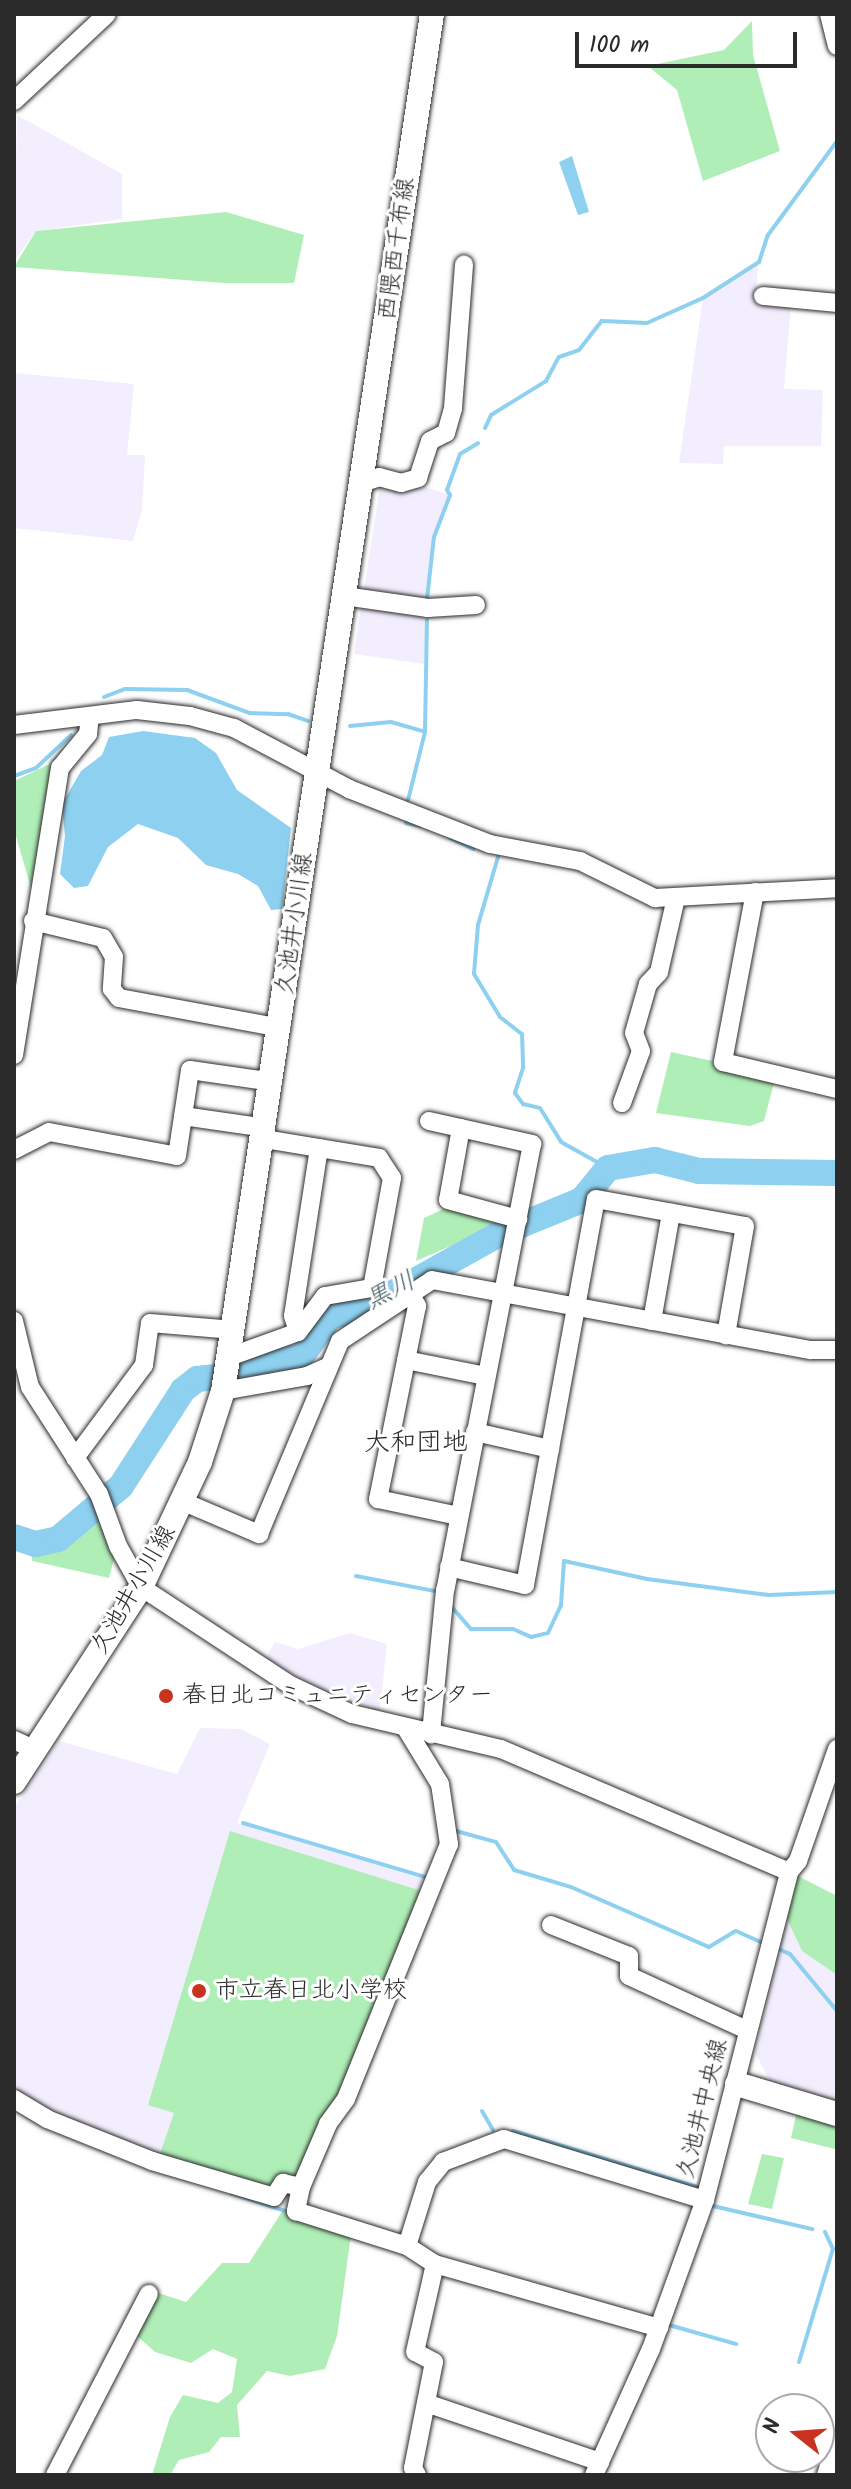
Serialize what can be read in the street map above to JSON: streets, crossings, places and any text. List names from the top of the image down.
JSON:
{
  "streets": {
    "street": ["西隈西千布線", "久池井小川線", "久池井中央線"]
  },
  "crossings": [
    ["西隈西千布線", "久池井小川線"]
  ],
  "districts": ["大和団地"],
  "water": ["黒川"],
  "places": ["春日北コミュニティセンター", "市立春日北小学校"],
  "scale_bar": "100 m",
  "north": "left"
}
